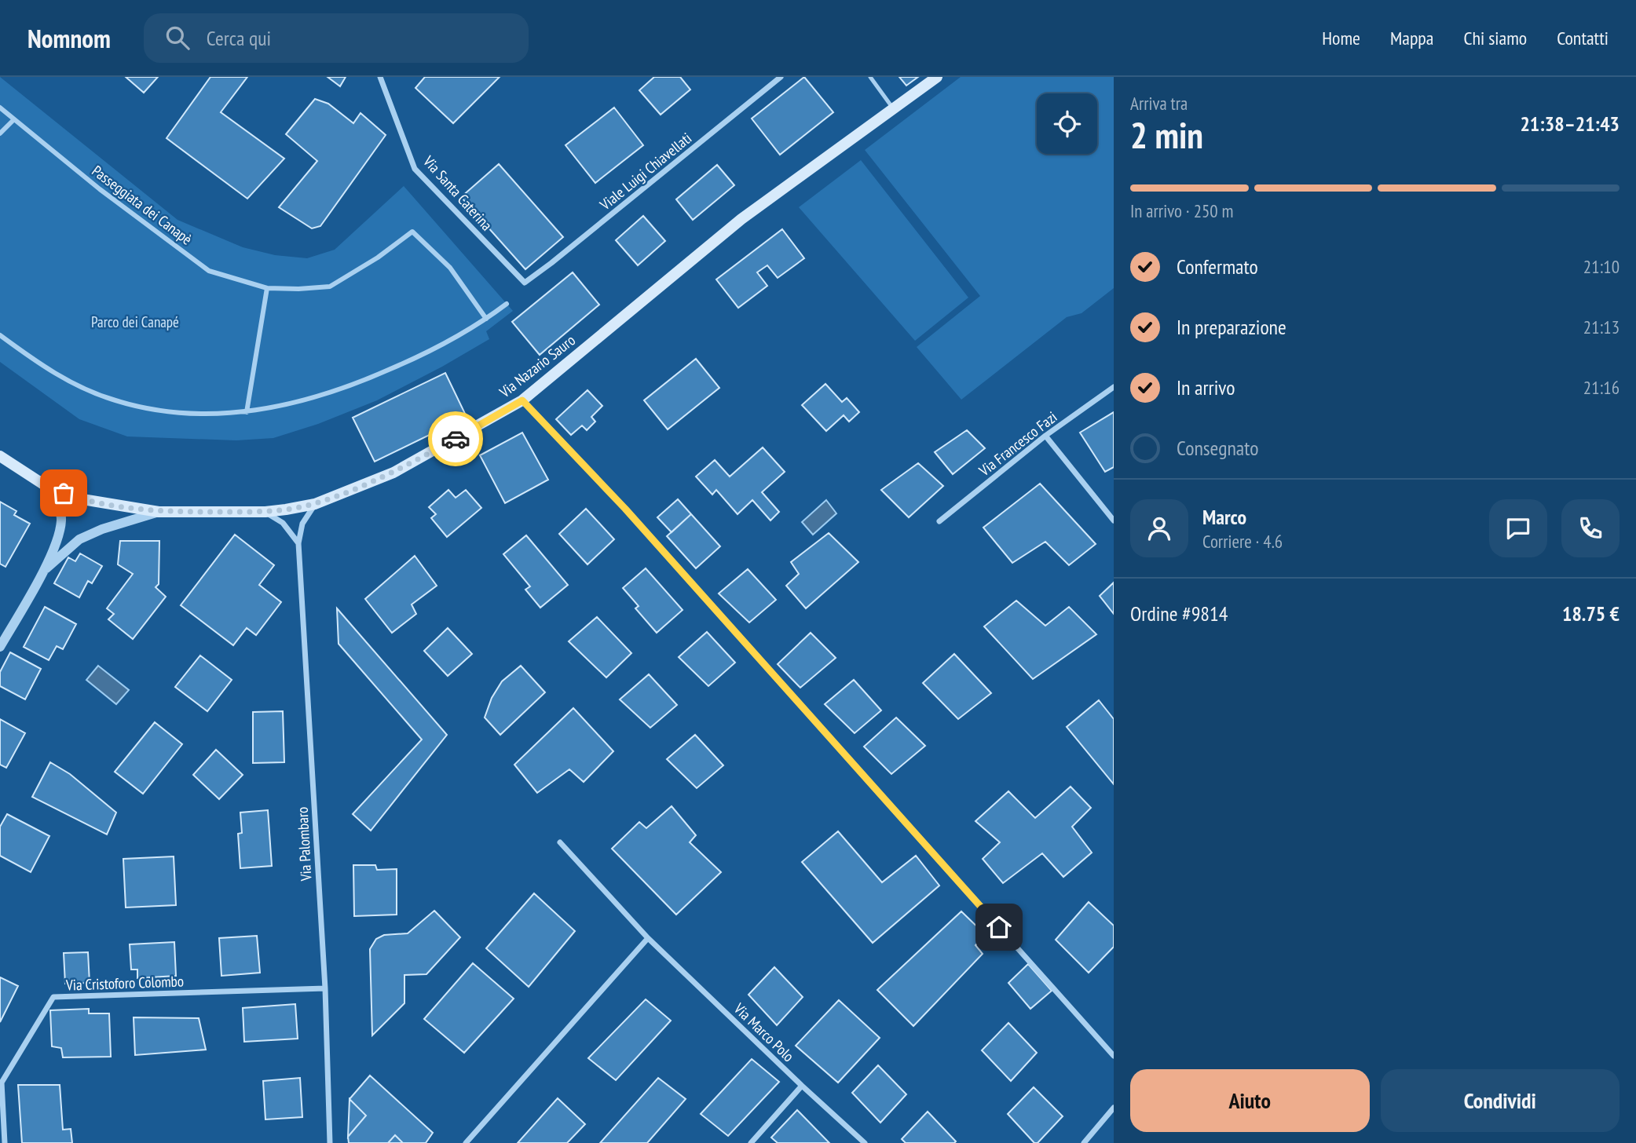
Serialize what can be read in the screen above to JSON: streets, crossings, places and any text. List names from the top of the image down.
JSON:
{
  "streets": {
    "main road": ["Via Nazario Sauro"],
    "street": [
      "Viale Luigi Chiavellati",
      "Via Santa Caterina",
      "Passeggiata dei Canapè",
      "Via Francesco Fazi",
      "Via Palombaro",
      "Via Cristoforo Colombo",
      "Via Marco Polo"
    ]
  },
  "crossings": [
    ["Viale Luigi Chiavellati", "Via Santa Caterina"],
    ["Via Nazario Sauro", "Via Palombaro"],
    ["Via Palombaro", "Via Cristoforo Colombo"]
  ],
  "parks": ["Parco dei Canapé"],
  "page": {
    "header": "Nomnom",
    "search": "Cerca qui",
    "nav": [
      "Home",
      "Mappa",
      "Chi siamo",
      "Contatti"
    ],
    "heading": ["2 min", "Arriva tra", "21:38–21:43"],
    "panel": [
      "Marco",
      "Corriere · 4.6",
      "Ordine #9814",
      "18.75 €"
    ],
    "bar": "In arrivo · 250 m",
    "list": [
      ["Confermato", "21:10"],
      ["In preparazione", "21:13"],
      ["In arrivo", "21:16"],
      "Consegnato"
    ],
    "buttons": ["Aiuto", "Condividi"]
  }
}
